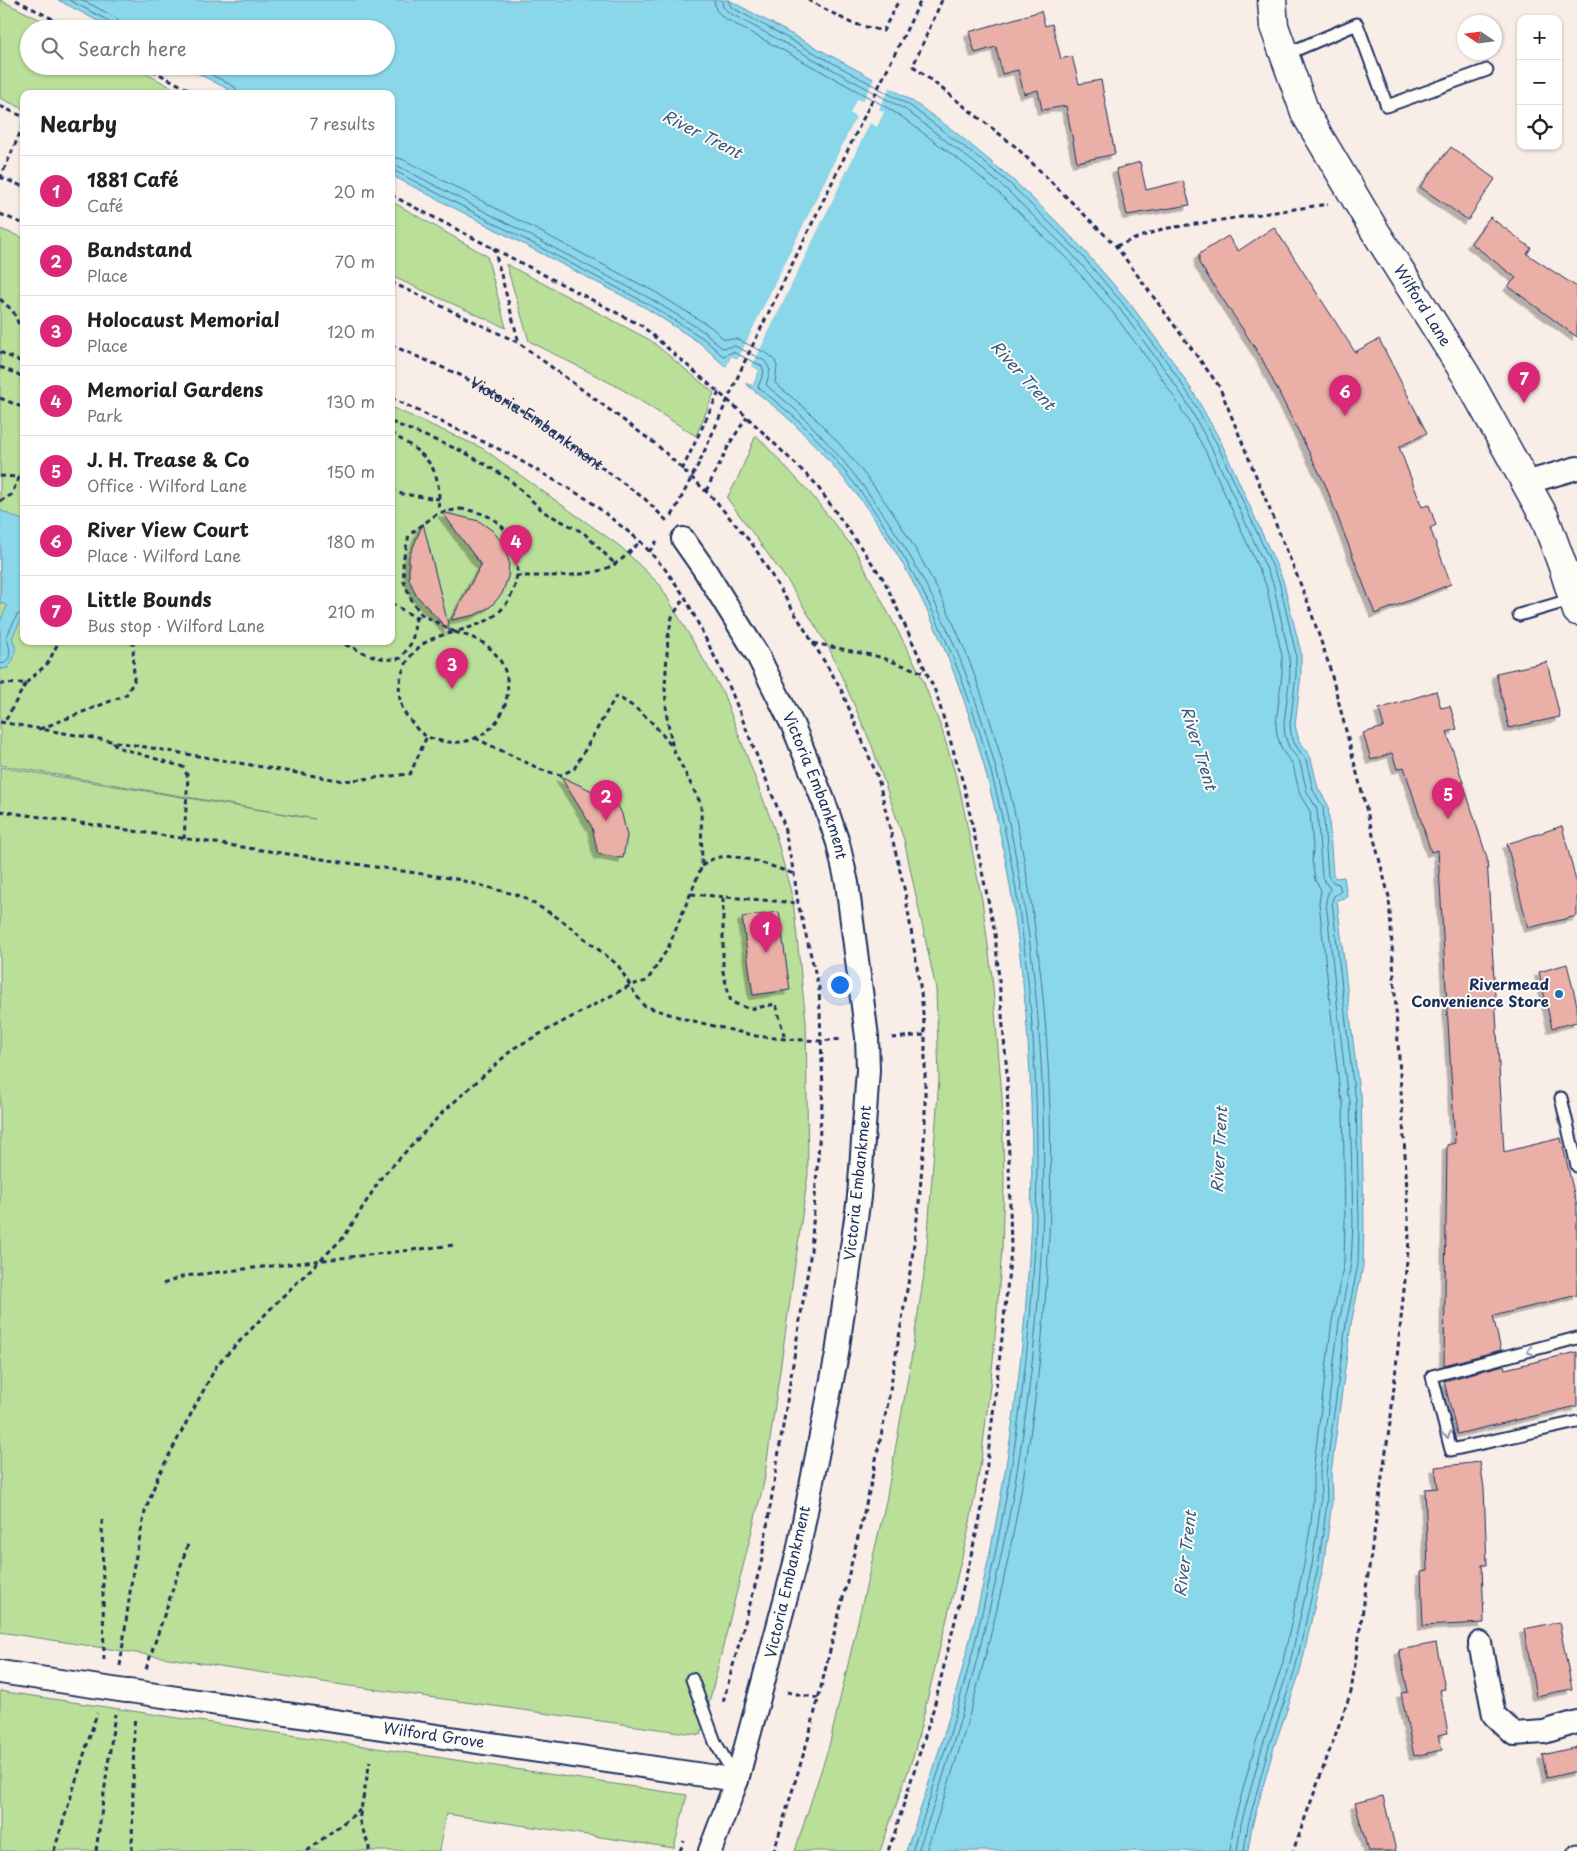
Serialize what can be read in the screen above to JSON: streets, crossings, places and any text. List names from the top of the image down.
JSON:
{
  "streets": {
    "main road": ["Wilford Lane"],
    "street": ["Victoria Embankment", "Wilford Grove"]
  },
  "crossings": [
    ["Victoria Embankment", "Wilford Grove"]
  ],
  "water": ["River Trent"],
  "places": ["Rivermead Convenience Store"],
  "north": "left",
  "page": {
    "map_buttons": ["+", "−"],
    "search": "Search here",
    "heading": ["Nearby", "7 results"],
    "list": [
      {
        "mark": "1",
        "name": "1881 Café",
        "note": "Café",
        "value": "20 m"
      },
      {
        "mark": "2",
        "name": "Bandstand",
        "note": "Place",
        "value": "70 m"
      },
      {
        "mark": "3",
        "name": "Holocaust Memorial",
        "note": "Place",
        "value": "120 m"
      },
      {
        "mark": "4",
        "name": "Memorial Gardens",
        "note": "Park",
        "value": "130 m"
      },
      {
        "mark": "5",
        "name": "J. H. Trease & Co",
        "note": "Office · Wilford Lane",
        "value": "150 m"
      },
      {
        "mark": "6",
        "name": "River View Court",
        "note": "Place · Wilford Lane",
        "value": "180 m"
      },
      {
        "mark": "7",
        "name": "Little Bounds",
        "note": "Bus stop · Wilford Lane",
        "value": "210 m"
      }
    ],
    "pins": [
      "7",
      "6",
      "4",
      "3",
      "5",
      "2",
      "1"
    ]
  }
}
